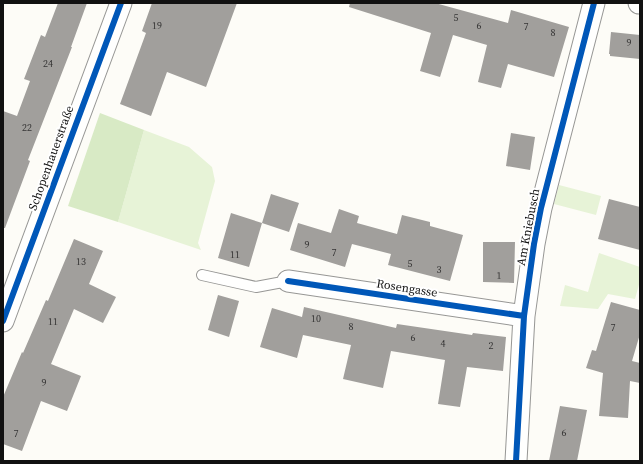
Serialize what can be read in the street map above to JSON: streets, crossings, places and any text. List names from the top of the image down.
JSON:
{
  "streets": {
    "street": ["Schopenhauerstraße", "Am Kniebusch", "Rosengasse"]
  },
  "crossings": [
    ["Am Kniebusch", "Rosengasse"]
  ],
  "house_numbers": [
    "5",
    "19",
    "6",
    "7",
    "8",
    "9",
    "24",
    "22",
    "9",
    "7",
    "11",
    "13",
    "5",
    "3",
    "1",
    "10",
    "11",
    "8",
    "7",
    "6",
    "4",
    "2",
    "9",
    "6",
    "7"
  ]
}
